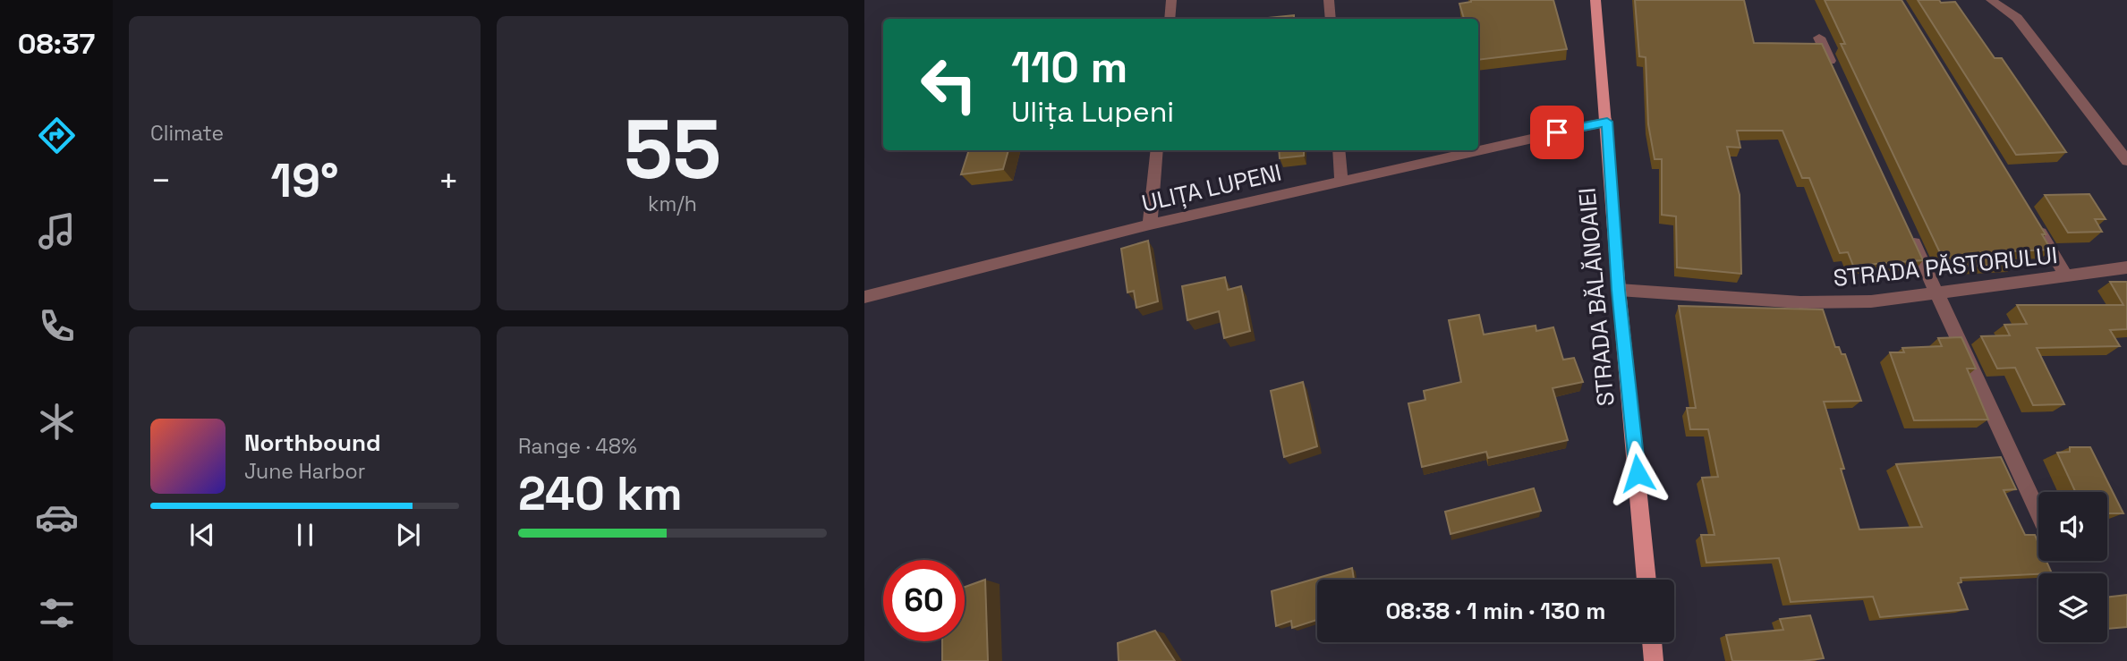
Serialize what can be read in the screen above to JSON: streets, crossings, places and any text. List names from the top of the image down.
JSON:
{
  "streets": {
    "main road": ["STRADA BĂLĂNOAIEI"],
    "street": ["ULIȚA LUPENI", "STRADA PĂSTORULUI"]
  },
  "crossings": [
    ["ULIȚA LUPENI", "STRADA BĂLĂNOAIEI"],
    ["STRADA PĂSTORULUI", "STRADA BĂLĂNOAIEI"]
  ],
  "page": {
    "tabs": "08:37",
    "tile": [
      "Climate",
      ["55", "km/h"],
      ["Range · 48%", "240 km"]
    ],
    "turn": ["110 m", "Ulița Lupeni"],
    "heat": ["−", "19°", "+"],
    "song": ["Northbound", "June Harbor"],
    "limit": "60",
    "trip": "08:38 · 1 min · 130 m"
  }
}
